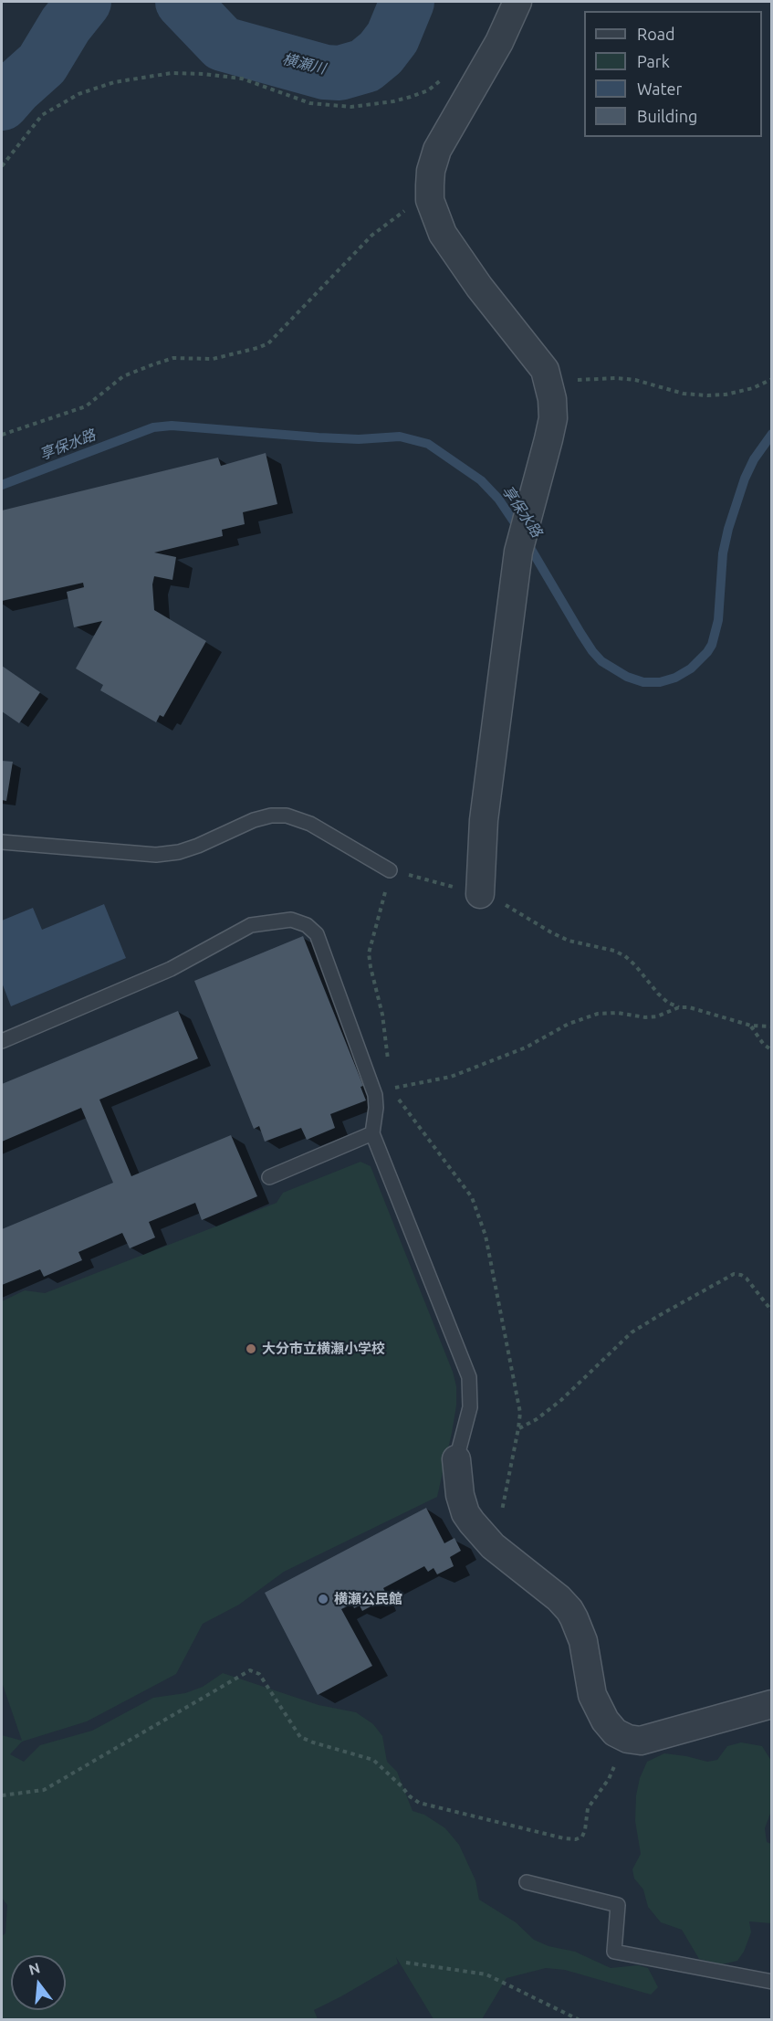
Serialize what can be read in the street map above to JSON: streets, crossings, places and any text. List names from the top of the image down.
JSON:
{
  "water": ["横瀬川", "享保水路"],
  "places": ["大分市立横瀬小学校", "横瀬公民館"],
  "legend": [
    "Road",
    "Park",
    "Water",
    "Building"
  ],
  "north": "top"
}
